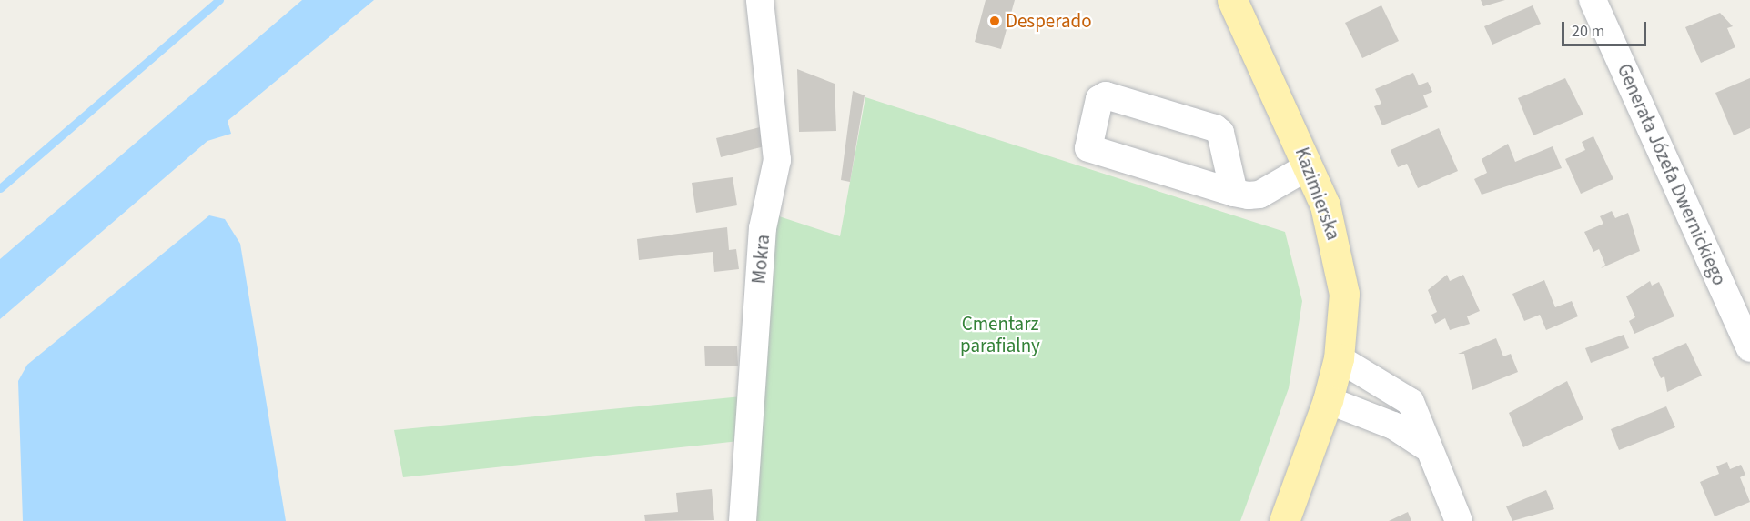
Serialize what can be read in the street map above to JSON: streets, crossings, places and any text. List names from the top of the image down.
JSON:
{
  "streets": {
    "main road": ["Kazimierska"],
    "street": ["Generała Józefa Dwernickiego", "Mokra"]
  },
  "parks": ["Cmentarz parafialny"],
  "places": ["Desperado"],
  "scale_bar": "20 m"
}
